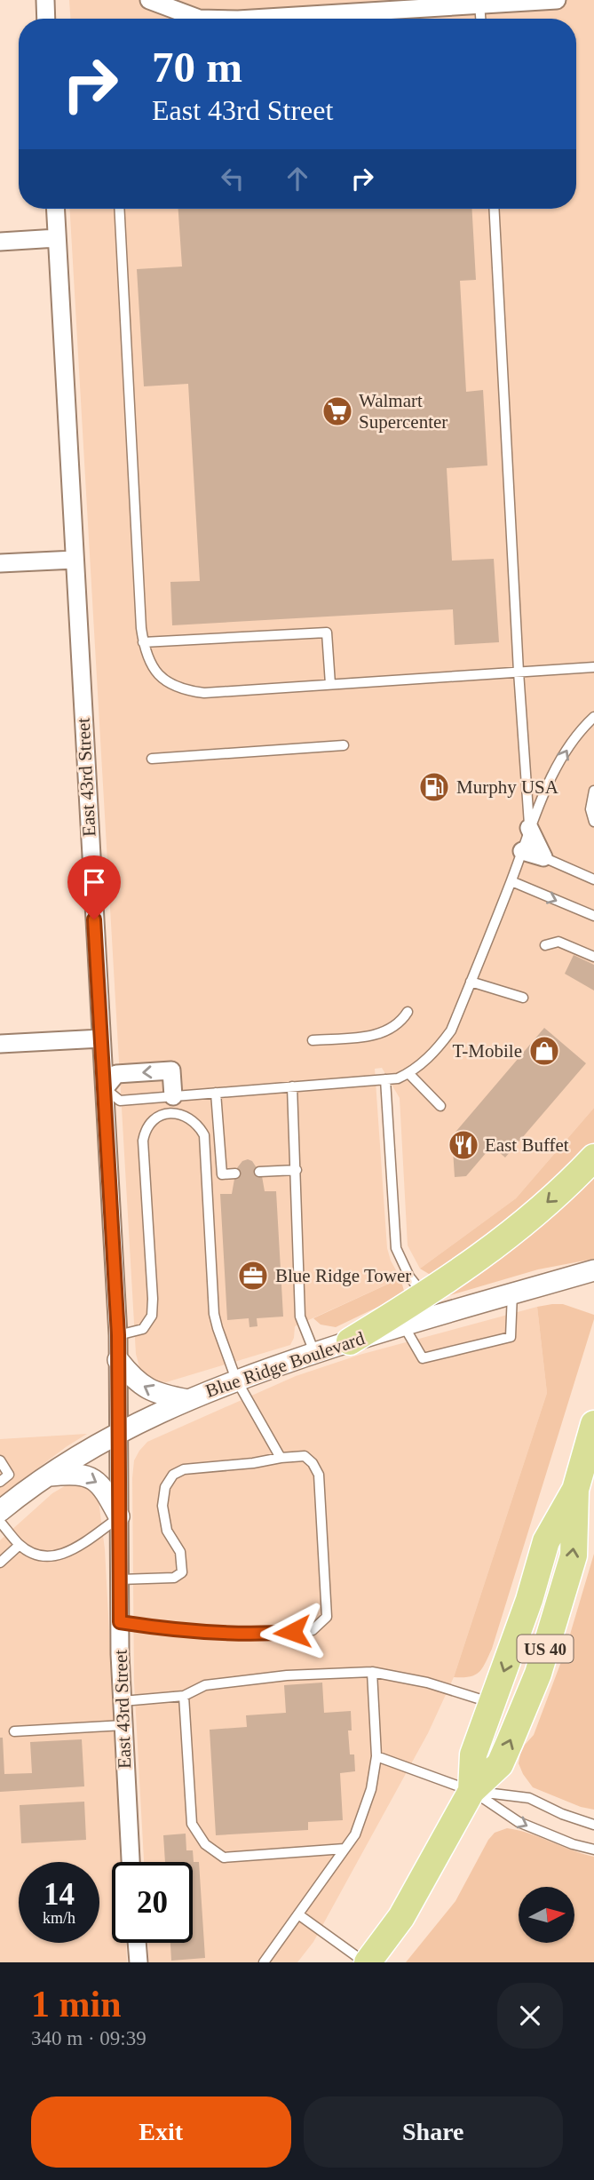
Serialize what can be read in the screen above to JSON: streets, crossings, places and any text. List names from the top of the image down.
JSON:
{
  "streets": {
    "main road": ["US 40"],
    "street": ["East 43rd Street", "Blue Ridge Boulevard"]
  },
  "crossings": [
    ["East 43rd Street", "Blue Ridge Boulevard"]
  ],
  "places": {
    "supermarket": ["Walmart Supercenter"],
    "fuel station": ["Murphy USA"],
    "shop": ["T-Mobile"],
    "restaurant": ["East Buffet"],
    "office": ["Blue Ridge Tower"]
  },
  "north": "right",
  "page": {
    "turn": ["70 m", "East 43rd Street"],
    "speed": "14 km/h",
    "limit": "20",
    "heading": ["1 min", "340 m · 09:39"],
    "buttons": ["Exit", "Share"]
  }
}
